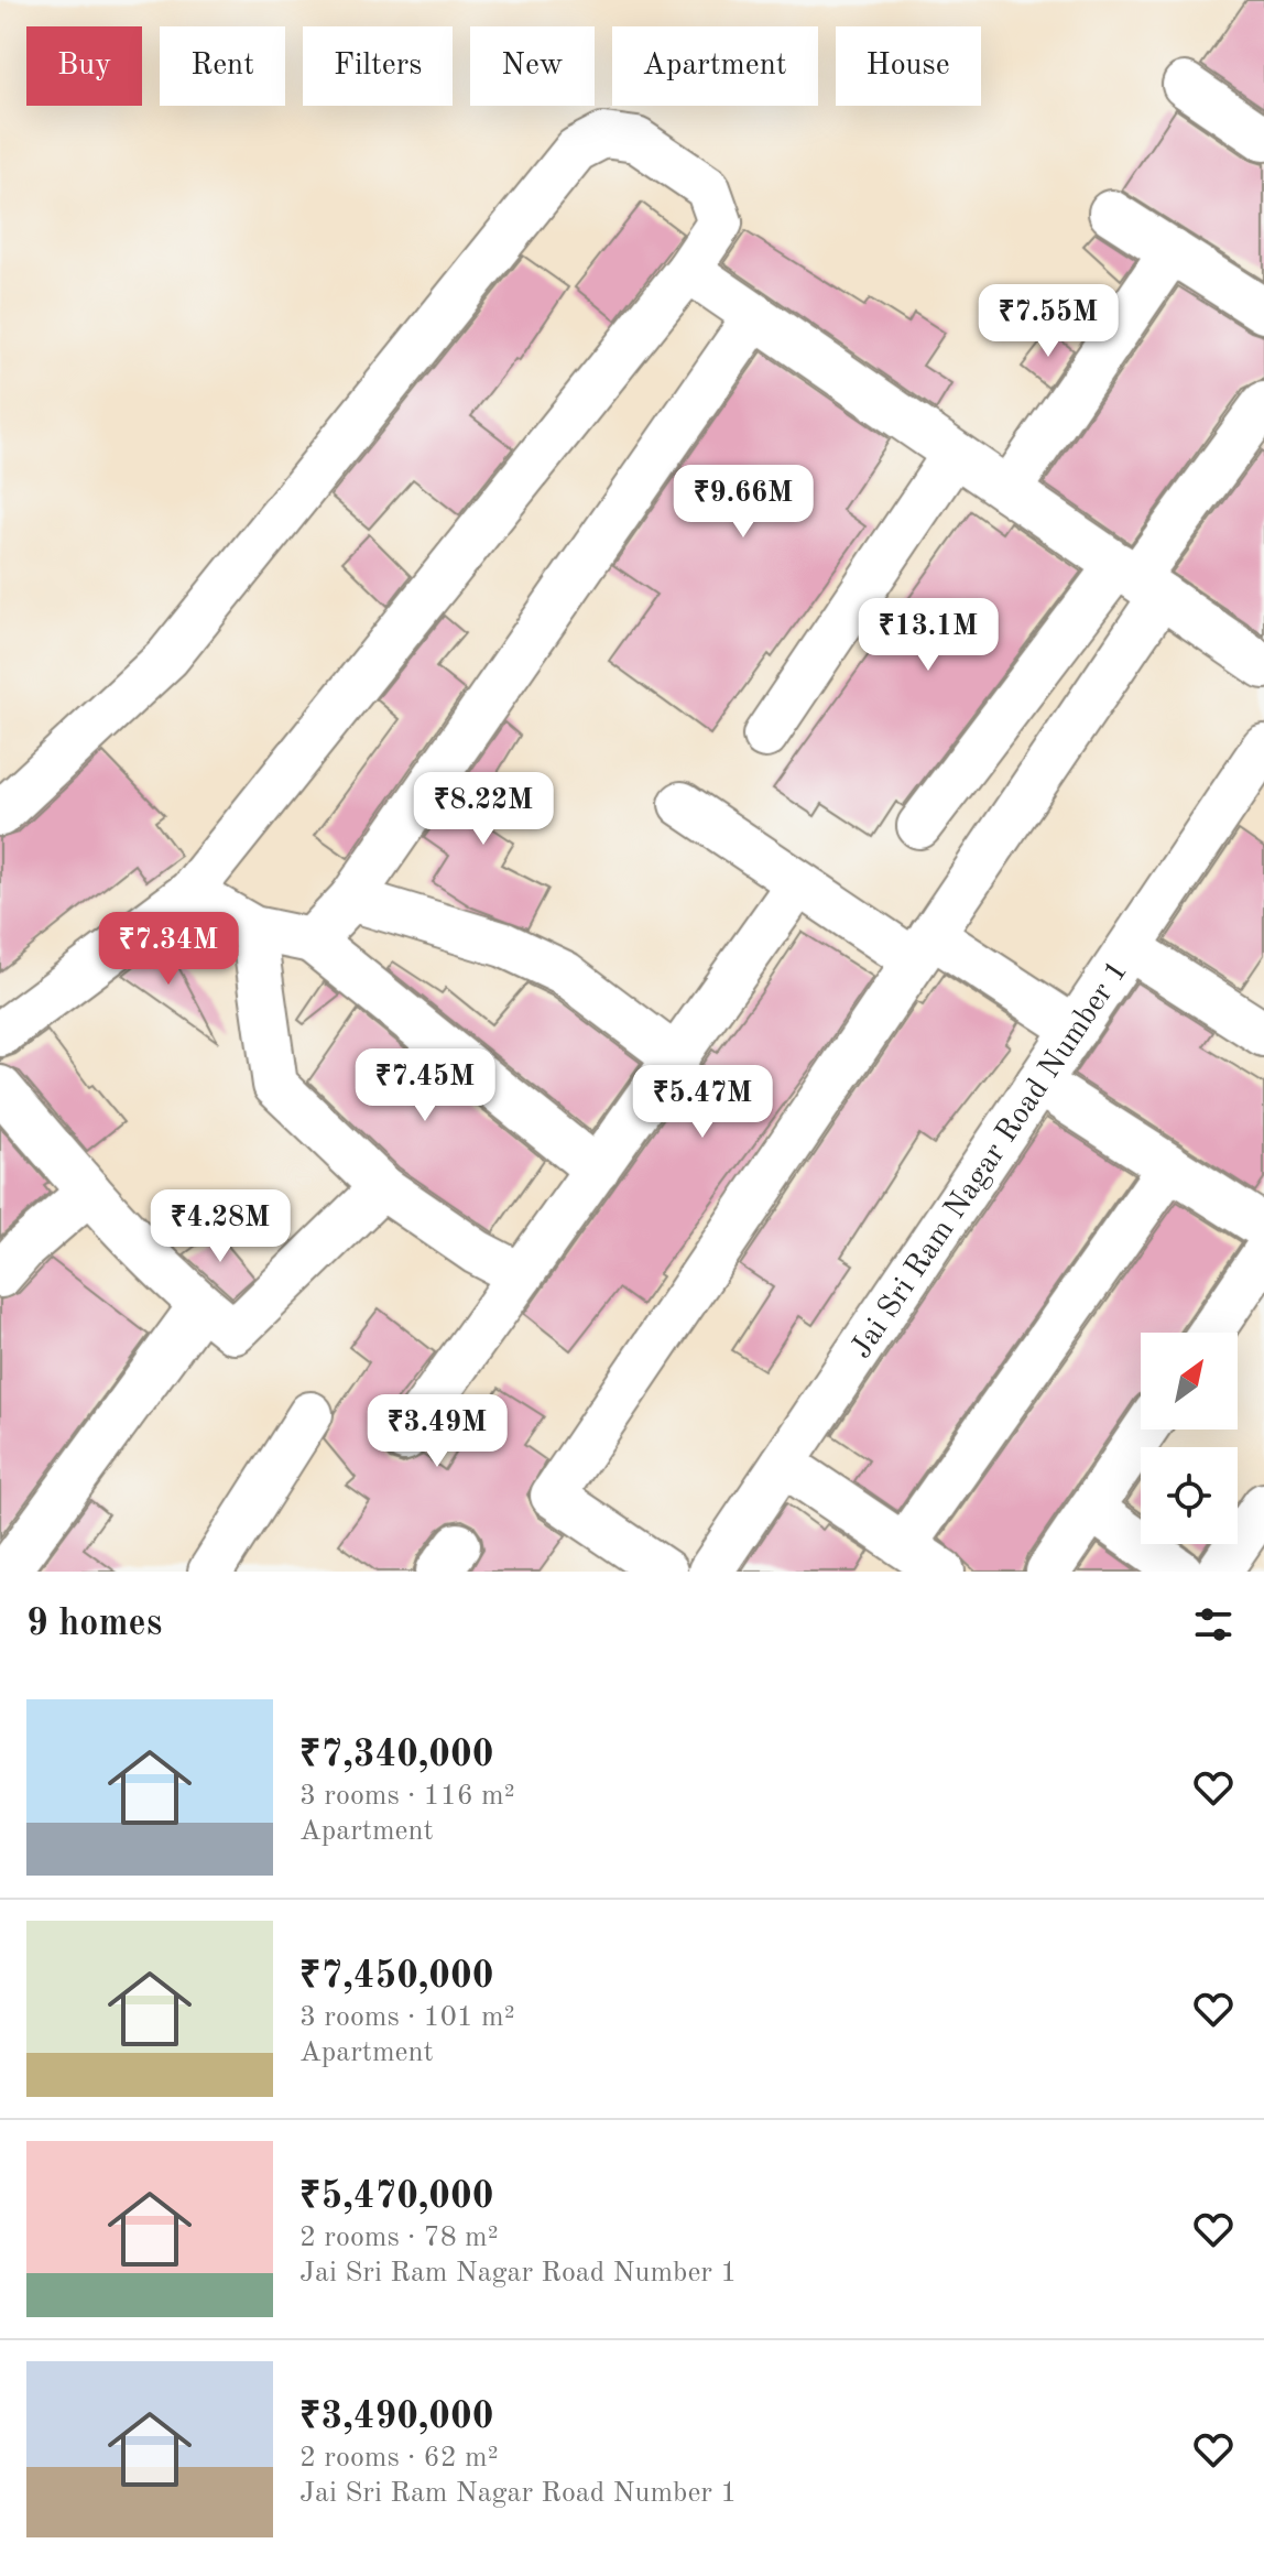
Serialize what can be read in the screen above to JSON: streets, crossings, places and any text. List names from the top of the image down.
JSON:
{
  "streets": {
    "street": ["Jai Sri Ram Nagar Road Number 1"]
  },
  "north": "top right",
  "page": {
    "chip": [
      "Buy",
      "Rent",
      "Filters",
      "New",
      "Apartment",
      "House"
    ],
    "price": [
      "₹7.55M",
      "₹9.66M",
      "₹13.1M",
      "₹8.22M",
      "₹7.34M",
      "₹7.45M",
      "₹5.47M",
      "₹4.28M",
      "₹3.49M"
    ],
    "heading": "9 homes",
    "list": [
      {
        "name": "₹7,340,000",
        "note": "3 rooms · 116 m² · Apartment"
      },
      {
        "name": "₹7,450,000",
        "note": "3 rooms · 101 m² · Apartment"
      },
      {
        "name": "₹5,470,000",
        "note": "2 rooms · 78 m² · Jai Sri Ram Nagar Road Number 1"
      },
      {
        "name": "₹3,490,000",
        "note": "2 rooms · 62 m² · Jai Sri Ram Nagar Road Number 1"
      }
    ]
  }
}
